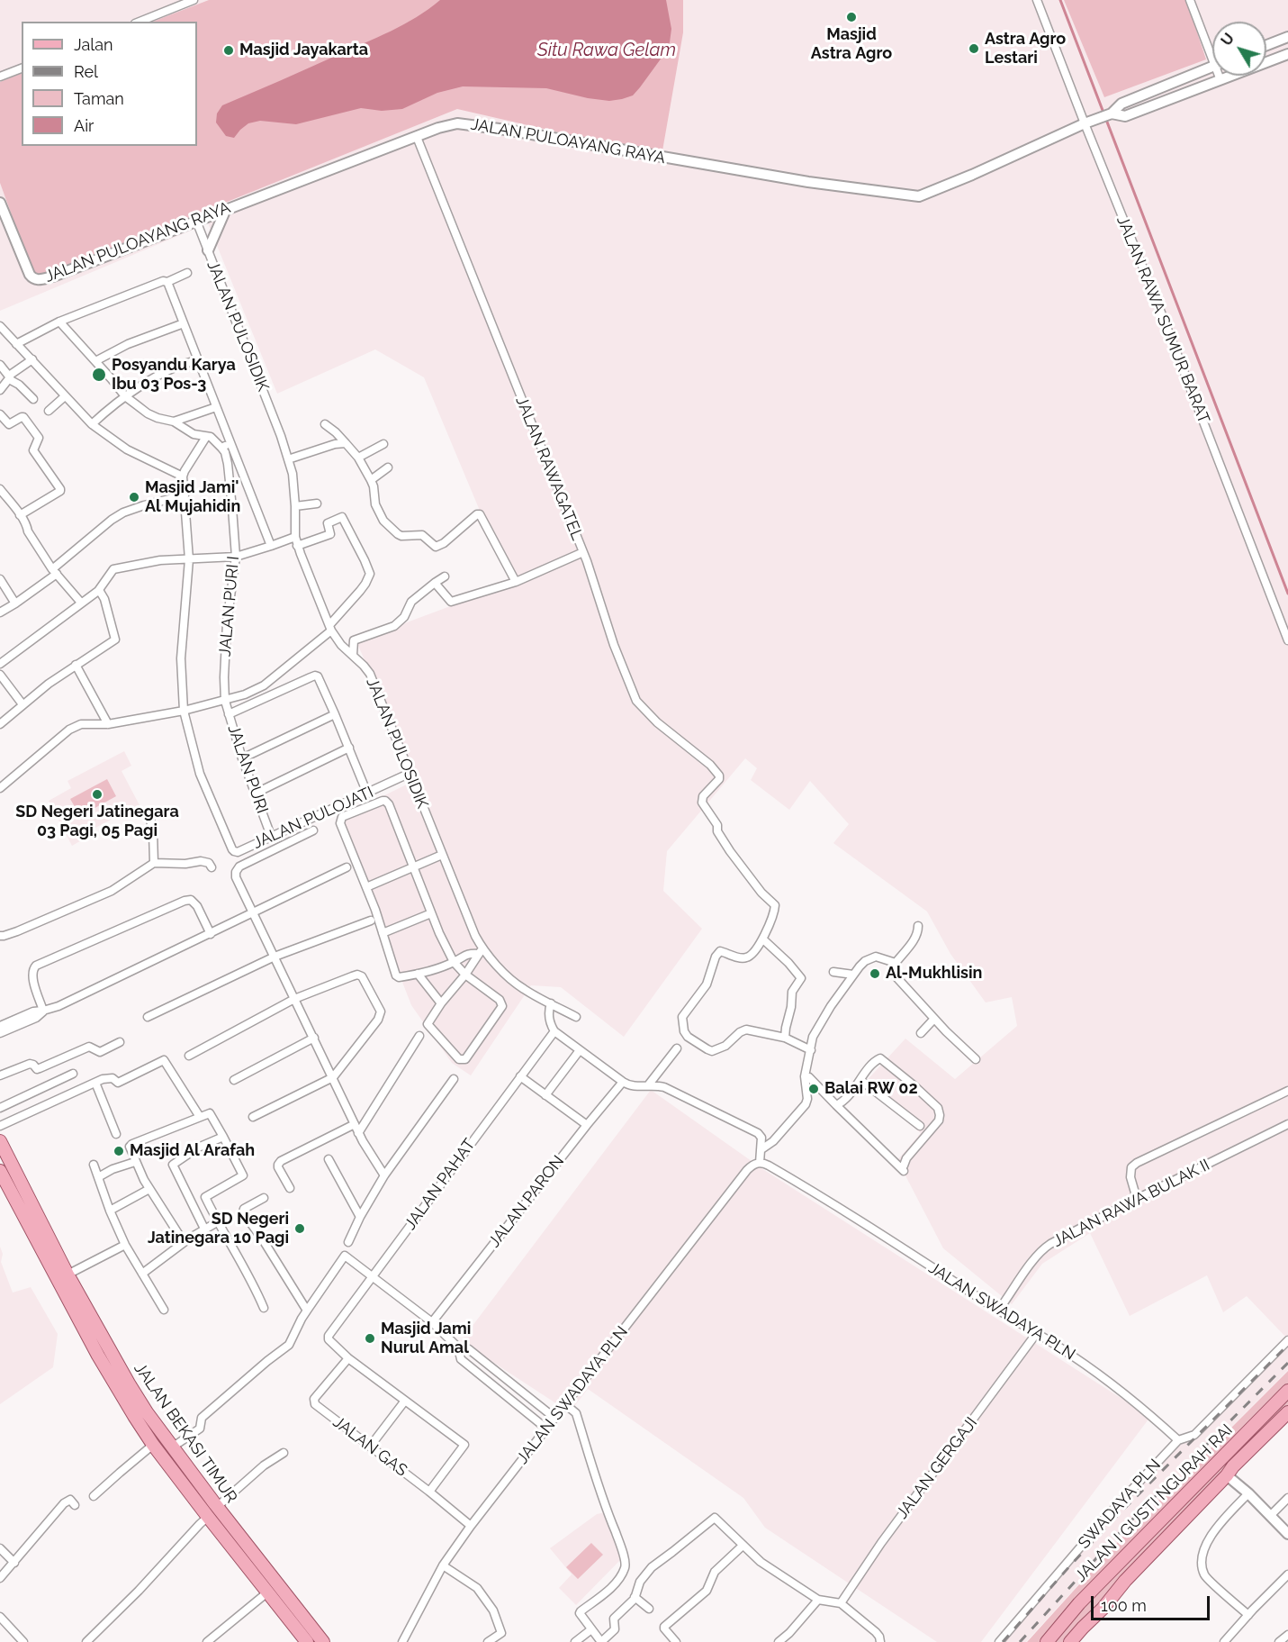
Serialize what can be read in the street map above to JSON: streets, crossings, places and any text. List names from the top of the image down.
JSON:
{
  "streets": {
    "main road": ["JALAN BEKASI TIMUR", "JALAN I GUSTI NGURAH RAI"],
    "street": [
      "JALAN PULOAYANG RAYA",
      "JALAN RAWA SUMUR BARAT",
      "JALAN PULOSIDIK",
      "JALAN RAWAGATEL",
      "JALAN PURI I",
      "JALAN PURI",
      "JALAN PULOJATI",
      "JALAN PAHAT",
      "JALAN PARON",
      "JALAN RAWA BULAK II",
      "JALAN SWADAYA PLN",
      "JALAN GAS",
      "JALAN GERGAJI",
      "SWADAYA PLN"
    ]
  },
  "crossings": [
    ["JALAN PULOAYANG RAYA", "JALAN RAWA SUMUR BARAT"],
    ["JALAN PULOAYANG RAYA", "JALAN PULOSIDIK"],
    ["JALAN PULOAYANG RAYA", "JALAN RAWAGATEL"],
    ["JALAN PULOSIDIK", "JALAN PULOJATI"],
    ["JALAN PURI I", "JALAN PURI"],
    ["JALAN PURI", "JALAN PULOJATI"],
    ["JALAN PAHAT", "JALAN GAS"],
    ["JALAN RAWA BULAK II", "JALAN SWADAYA PLN"],
    ["JALAN SWADAYA PLN", "JALAN GAS"],
    ["JALAN SWADAYA PLN", "JALAN GERGAJI"],
    ["JALAN SWADAYA PLN", "SWADAYA PLN"]
  ],
  "water": ["Situ Rawa Gelam"],
  "places": [
    "Masjid Astra Agro",
    "Astra Agro Lestari",
    "Masjid Jayakarta",
    "Posyandu Karya Ibu 03 Pos-3",
    "Masjid Jami' Al Mujahidin",
    "SD Negeri Jatinegara 03 Pagi, 05 Pagi",
    "Al-Mukhlisin",
    "Balai RW 02",
    "Masjid Al Arafah",
    "SD Negeri Jatinegara 10 Pagi",
    "Masjid Jami Nurul Amal"
  ],
  "legend": [
    "Jalan",
    "Rel",
    "Taman",
    "Air"
  ],
  "scale_bar": "100 m",
  "north": "top left"
}
